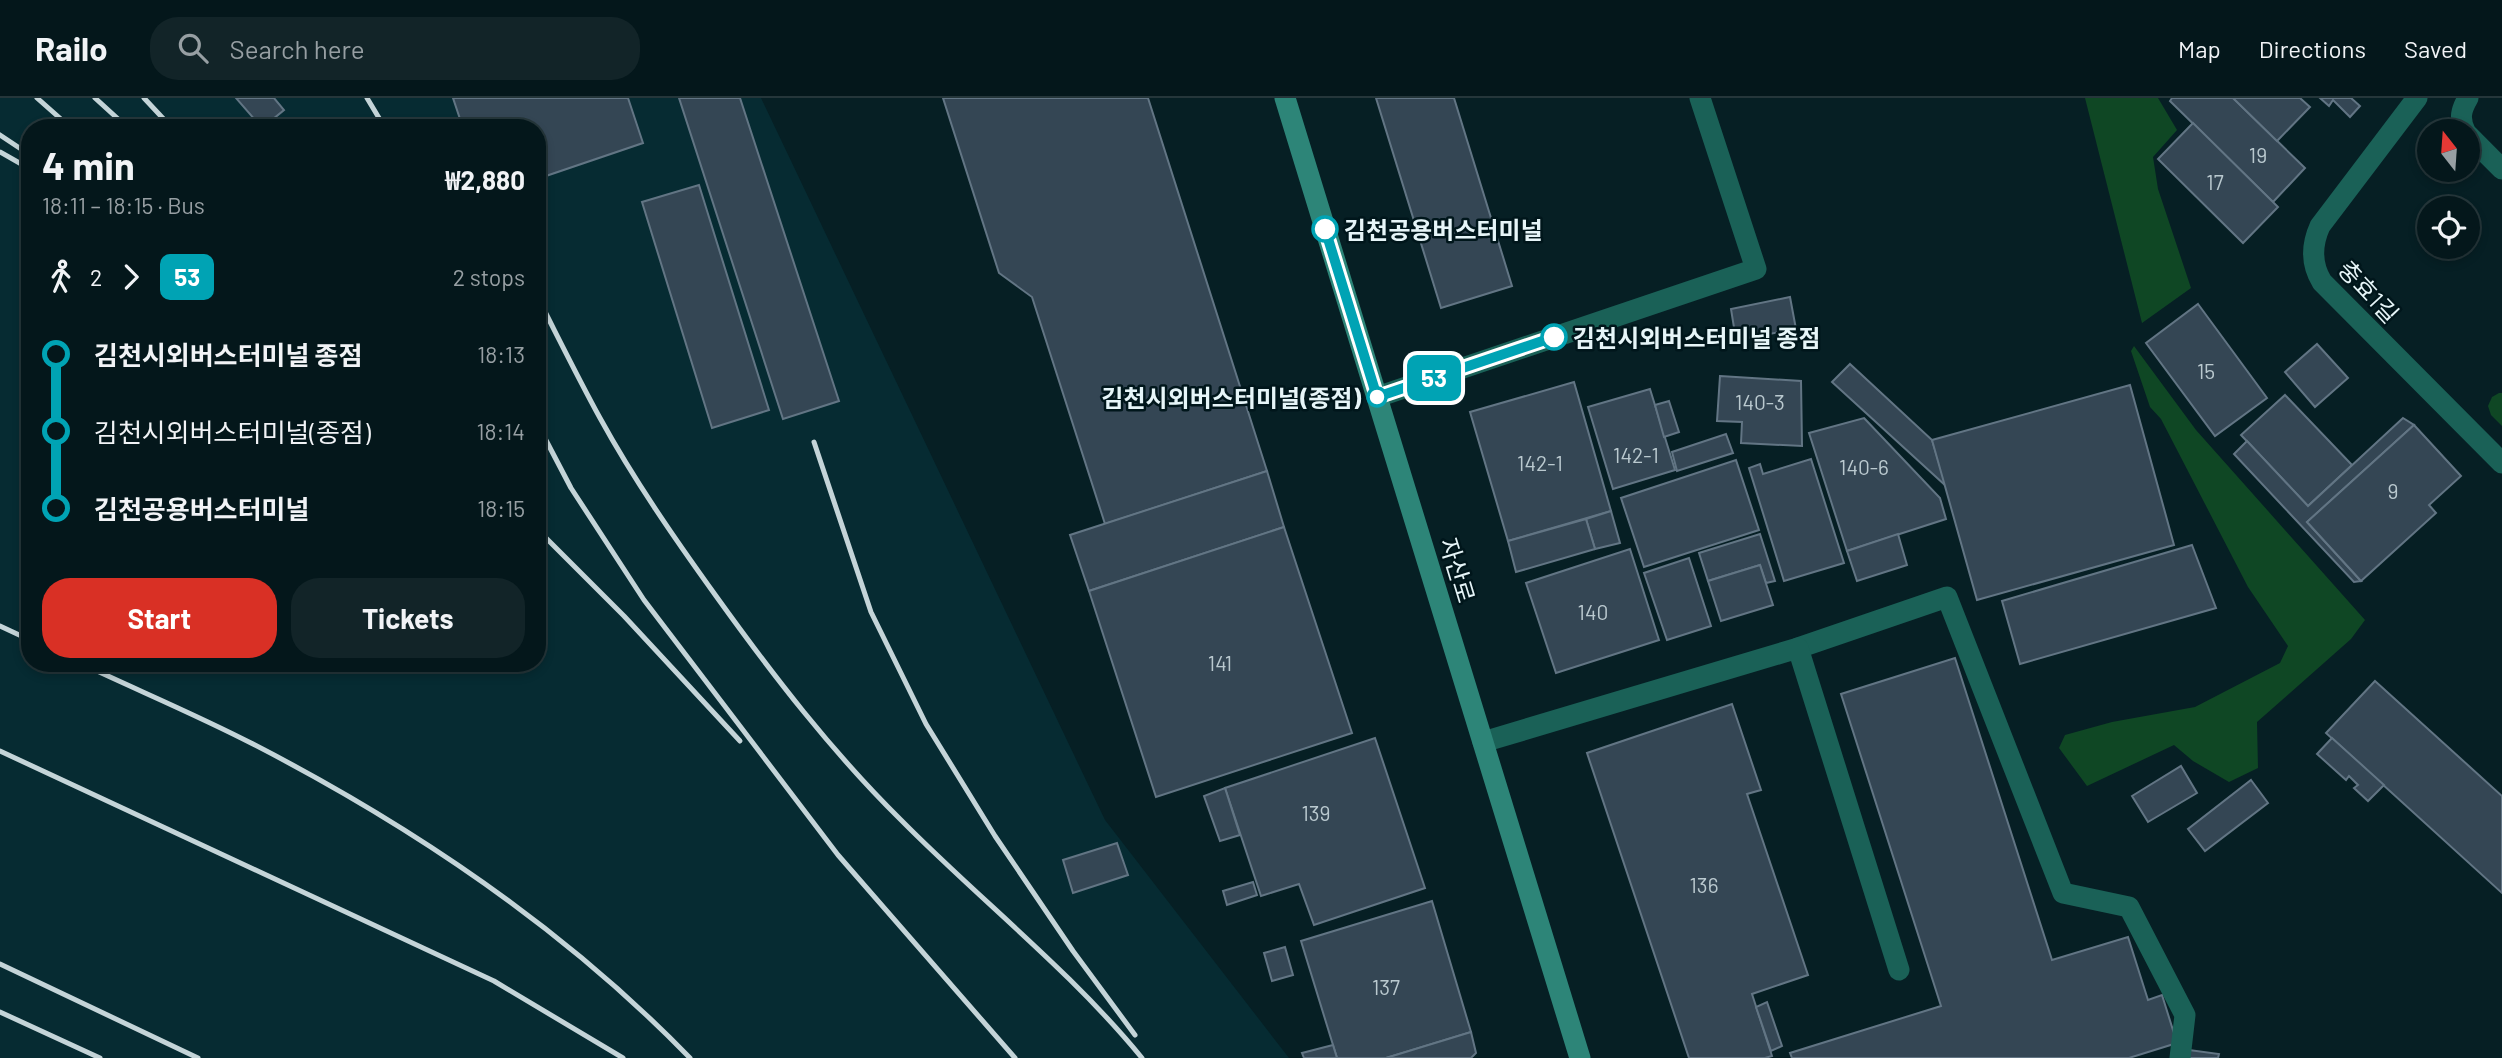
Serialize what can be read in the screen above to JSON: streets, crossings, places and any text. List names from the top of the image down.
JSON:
{
  "streets": {
    "street": ["충효1길", "자산로"]
  },
  "places": ["김천공용버스터미널", "김천시외버스터미널 종점", "김천시외버스터미널(종점)"],
  "lines": ["bus line 53"],
  "house_numbers": [
    "19",
    "17",
    "15",
    "140-3",
    "142-1",
    "142-1",
    "140-6",
    "9",
    "140",
    "141",
    "139",
    "136",
    "137"
  ],
  "north": "top",
  "page": {
    "header": "Railo",
    "search": "Search here",
    "nav": ["Map", "Directions", "Saved"],
    "on_map": "53",
    "heading": ["4 min", "18:11 – 18:15 · Bus", "₩2,880"],
    "legs": ["2", "53", "2 stops"],
    "list": [
      {
        "name": "김천시외버스터미널 종점",
        "value": "18:13"
      },
      {
        "name": "김천시외버스터미널(종점)",
        "value": "18:14"
      },
      {
        "name": "김천공용버스터미널",
        "value": "18:15"
      }
    ],
    "buttons": ["Start", "Tickets"]
  }
}
